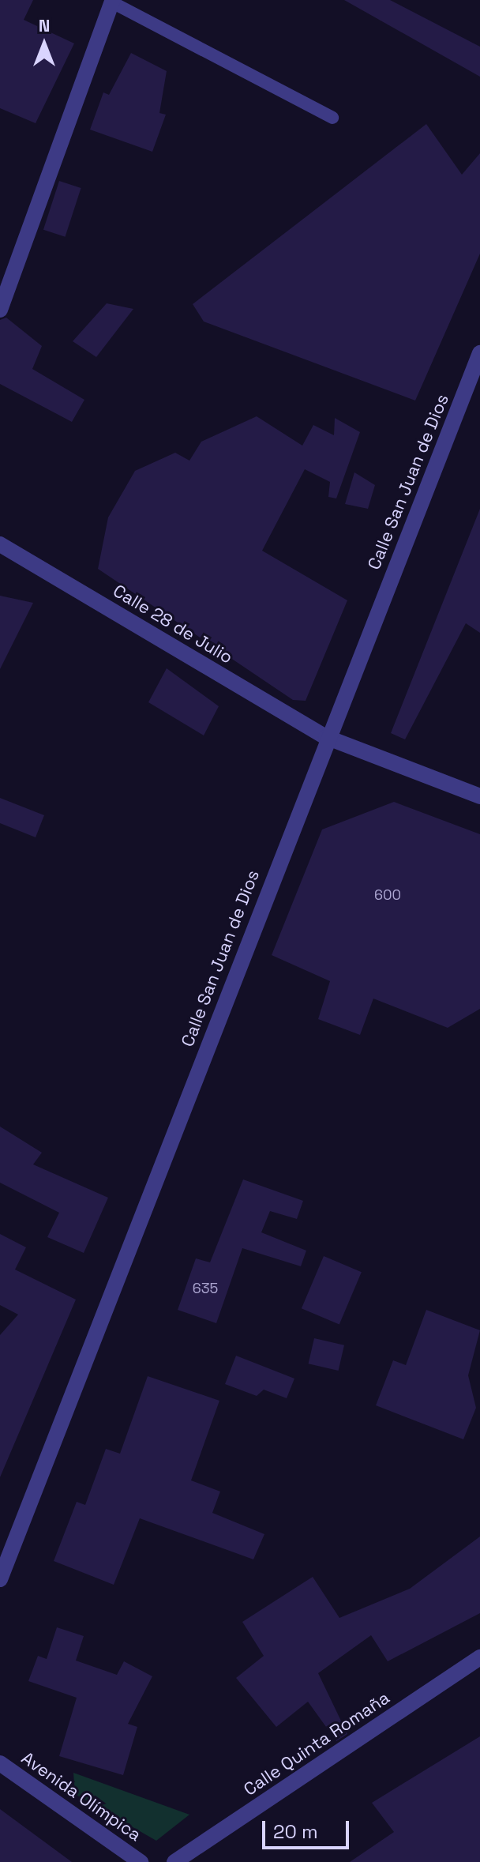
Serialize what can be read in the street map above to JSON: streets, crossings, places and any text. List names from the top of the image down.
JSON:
{
  "streets": {
    "street": [
      "Calle San Juan de Dios",
      "Calle 28 de Julio",
      "Calle Quinta Romaña",
      "Avenida Olímpica"
    ]
  },
  "crossings": [
    ["Calle San Juan de Dios", "Calle 28 de Julio"]
  ],
  "house_numbers": ["600", "635"],
  "scale_bar": "20 m",
  "north": "top"
}
